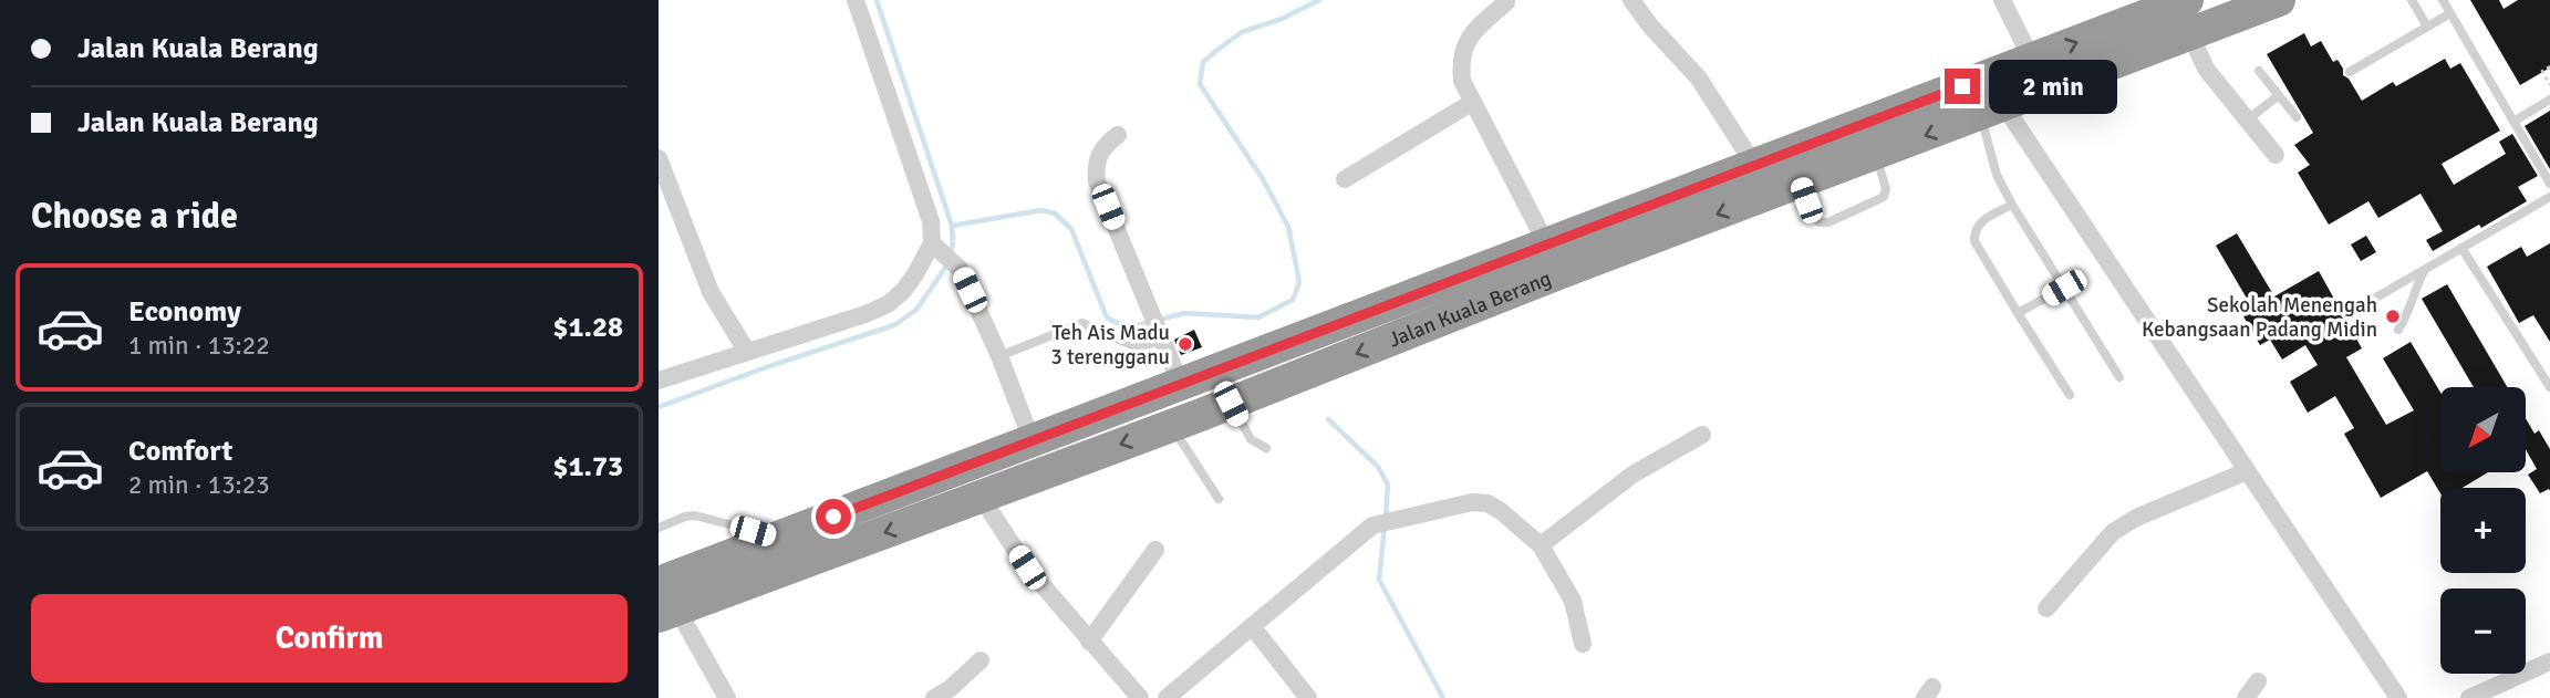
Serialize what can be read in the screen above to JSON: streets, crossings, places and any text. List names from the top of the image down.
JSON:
{
  "streets": {
    "highway": ["Jalan Kuala Berang"]
  },
  "places": ["Sekolah Menengah Kebangsaan Padang Midin", "Teh Ais Madu 3 terengganu"],
  "north": "bottom left",
  "page": {
    "banner": ["Jalan Kuala Berang", "Jalan Kuala Berang"],
    "bubble": "2 min",
    "heading": "Choose a ride",
    "list": [
      {
        "name": "Economy",
        "note": "1 min · 13:22",
        "value": "$1.28"
      },
      {
        "name": "Comfort",
        "note": "2 min · 13:23",
        "value": "$1.73"
      }
    ],
    "map_buttons": ["+", "−"],
    "buttons": "Confirm"
  }
}
